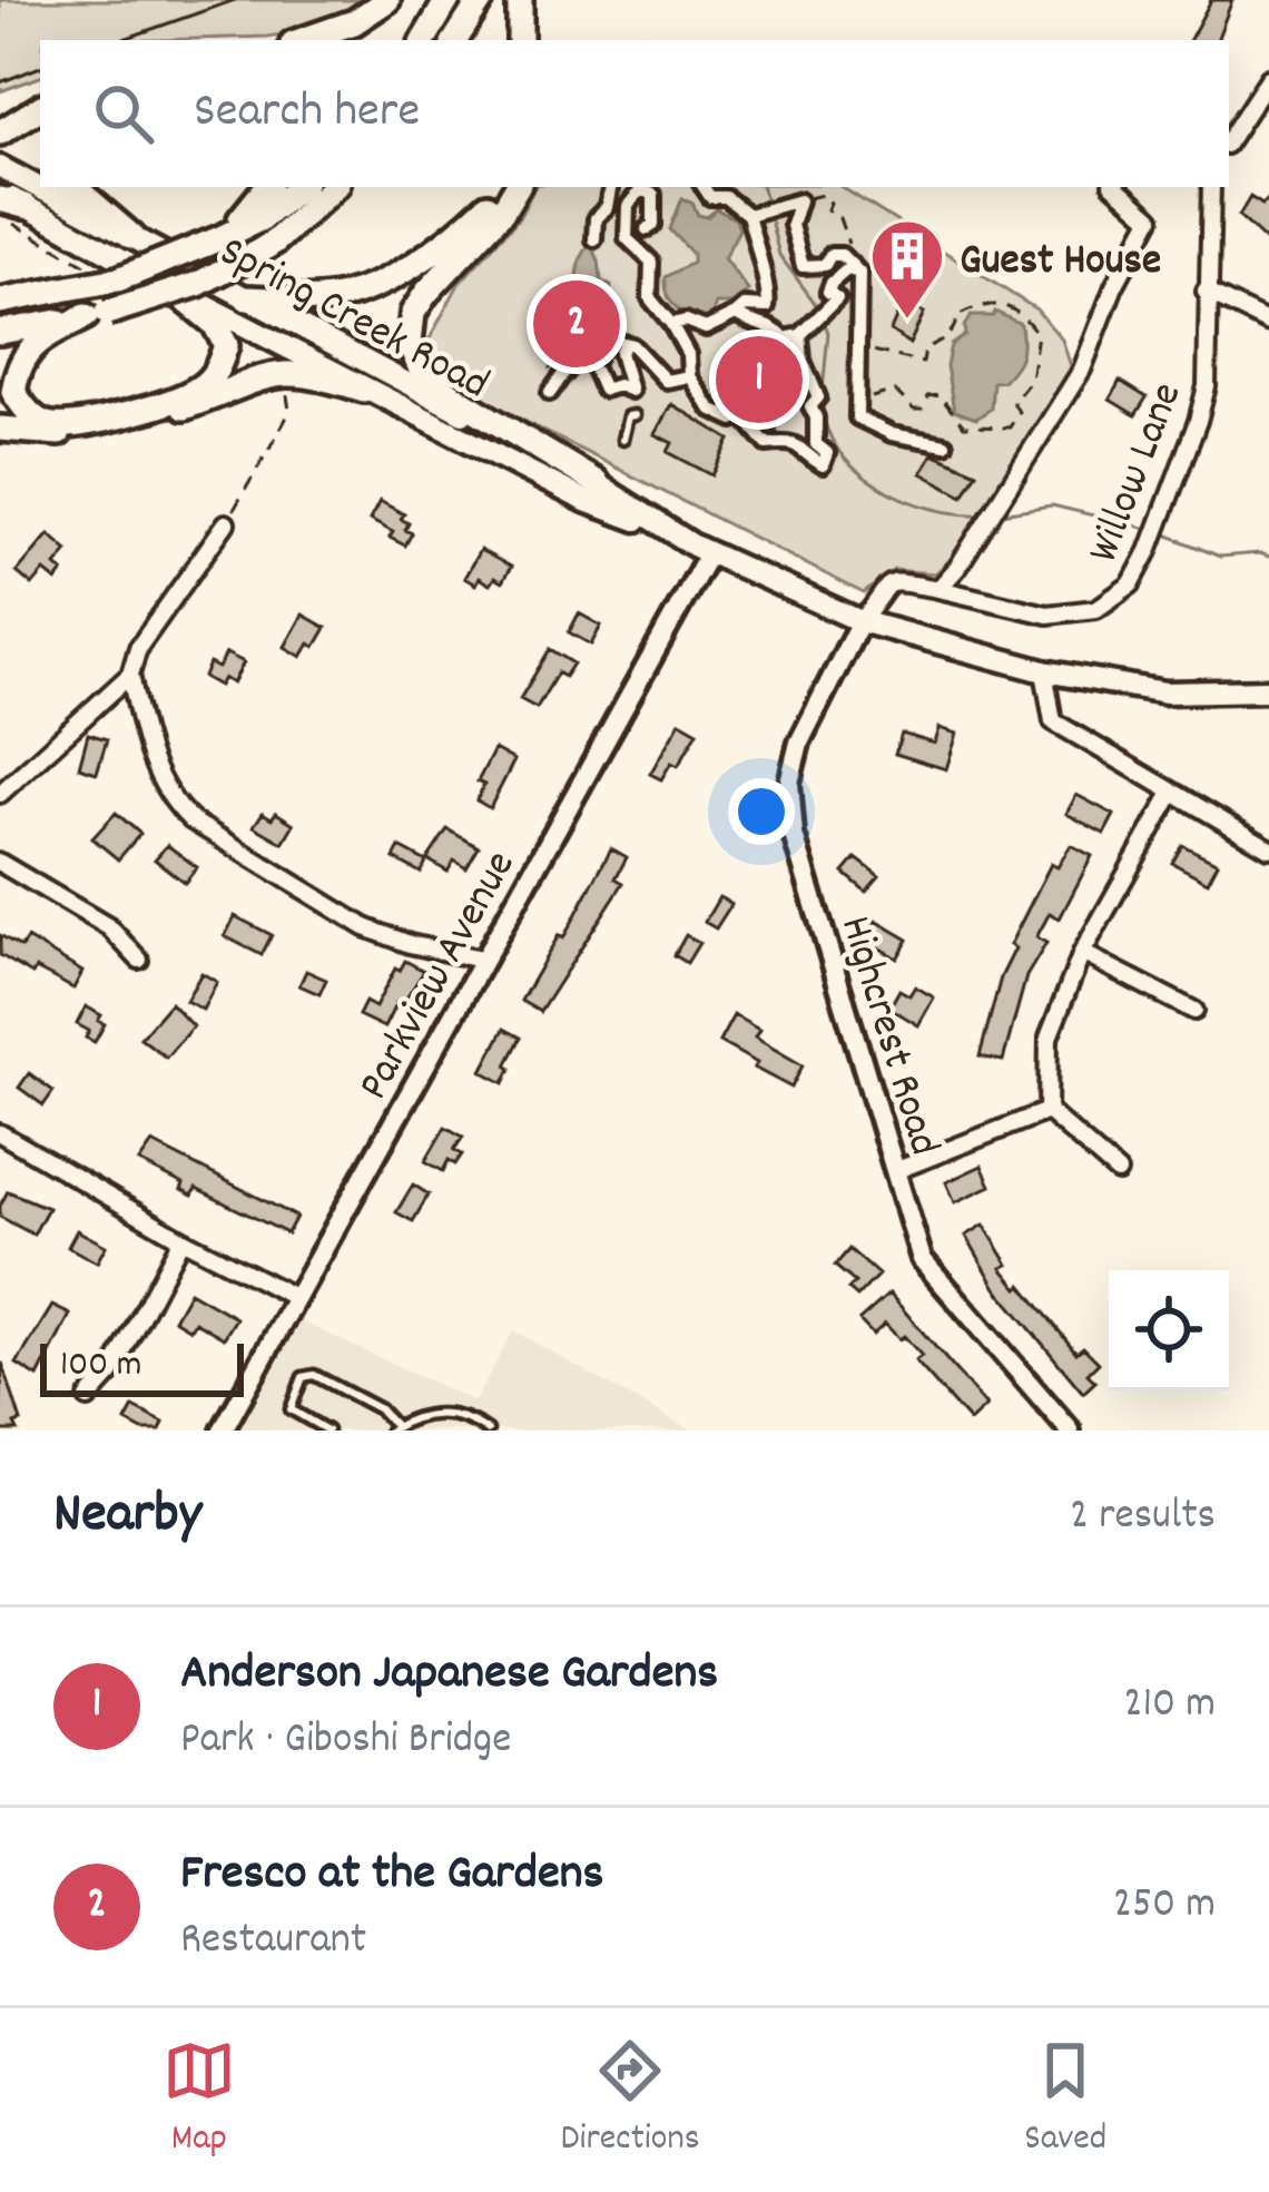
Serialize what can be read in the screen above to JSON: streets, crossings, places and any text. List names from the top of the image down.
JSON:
{
  "streets": {
    "main road": ["Spring Creek Road"],
    "street": ["Willow Lane", "Parkview Avenue", "Highcrest Road"]
  },
  "crossings": [
    ["Spring Creek Road", "Parkview Avenue"],
    ["Spring Creek Road", "Highcrest Road"]
  ],
  "places": {
    "building": ["Guest House"]
  },
  "scale_bar": "100 m",
  "page": {
    "search": "Search here",
    "pins": ["2", "1"],
    "scale": "100 m",
    "heading": ["Nearby", "2 results"],
    "list": [
      {
        "mark": "1",
        "name": "Anderson Japanese Gardens",
        "note": "Park · Giboshi Bridge",
        "value": "210 m"
      },
      {
        "mark": "2",
        "name": "Fresco at the Gardens",
        "note": "Restaurant",
        "value": "250 m"
      }
    ],
    "nav": ["Map", "Directions", "Saved"]
  }
}
